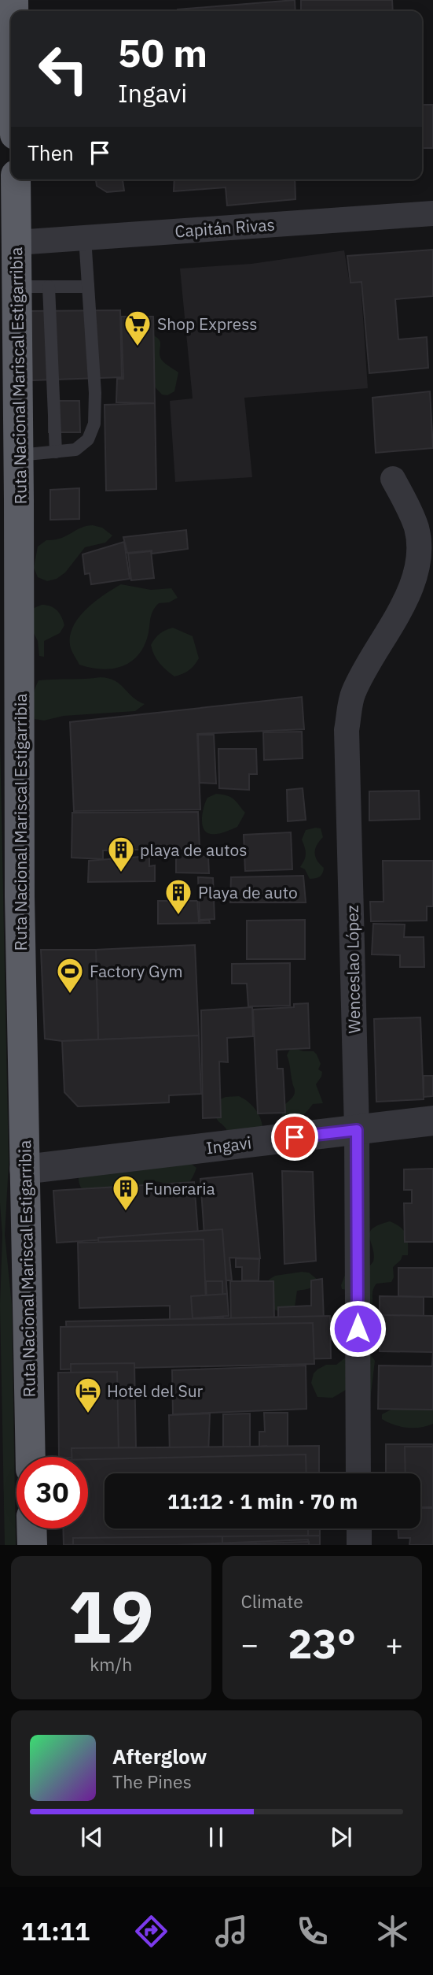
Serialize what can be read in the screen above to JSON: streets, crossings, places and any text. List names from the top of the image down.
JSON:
{
  "streets": {
    "highway": ["Ruta Nacional Mariscal Estigarribia"],
    "street": ["Capitán Rivas", "Wenceslao López", "Ingavi"]
  },
  "crossings": [
    ["Capitán Rivas", "Ruta Nacional Mariscal Estigarribia"],
    ["Ruta Nacional Mariscal Estigarribia", "Ingavi"],
    ["Wenceslao López", "Ingavi"]
  ],
  "places": {
    "supermarket": ["Shop Express"],
    "building": ["playa de autos", "Playa de auto", "Funeraria"],
    "sports": ["Factory Gym"],
    "hotel": ["Hotel del Sur"]
  },
  "page": {
    "turn": ["50 m", "Ingavi"],
    "then": "Then",
    "limit": "30",
    "trip": "11:12 · 1 min · 70 m",
    "tile": [
      ["19", "km/h"],
      "Climate"
    ],
    "heat": ["−", "23°", "+"],
    "song": ["Afterglow", "The Pines"],
    "tabs": "11:11"
  }
}
